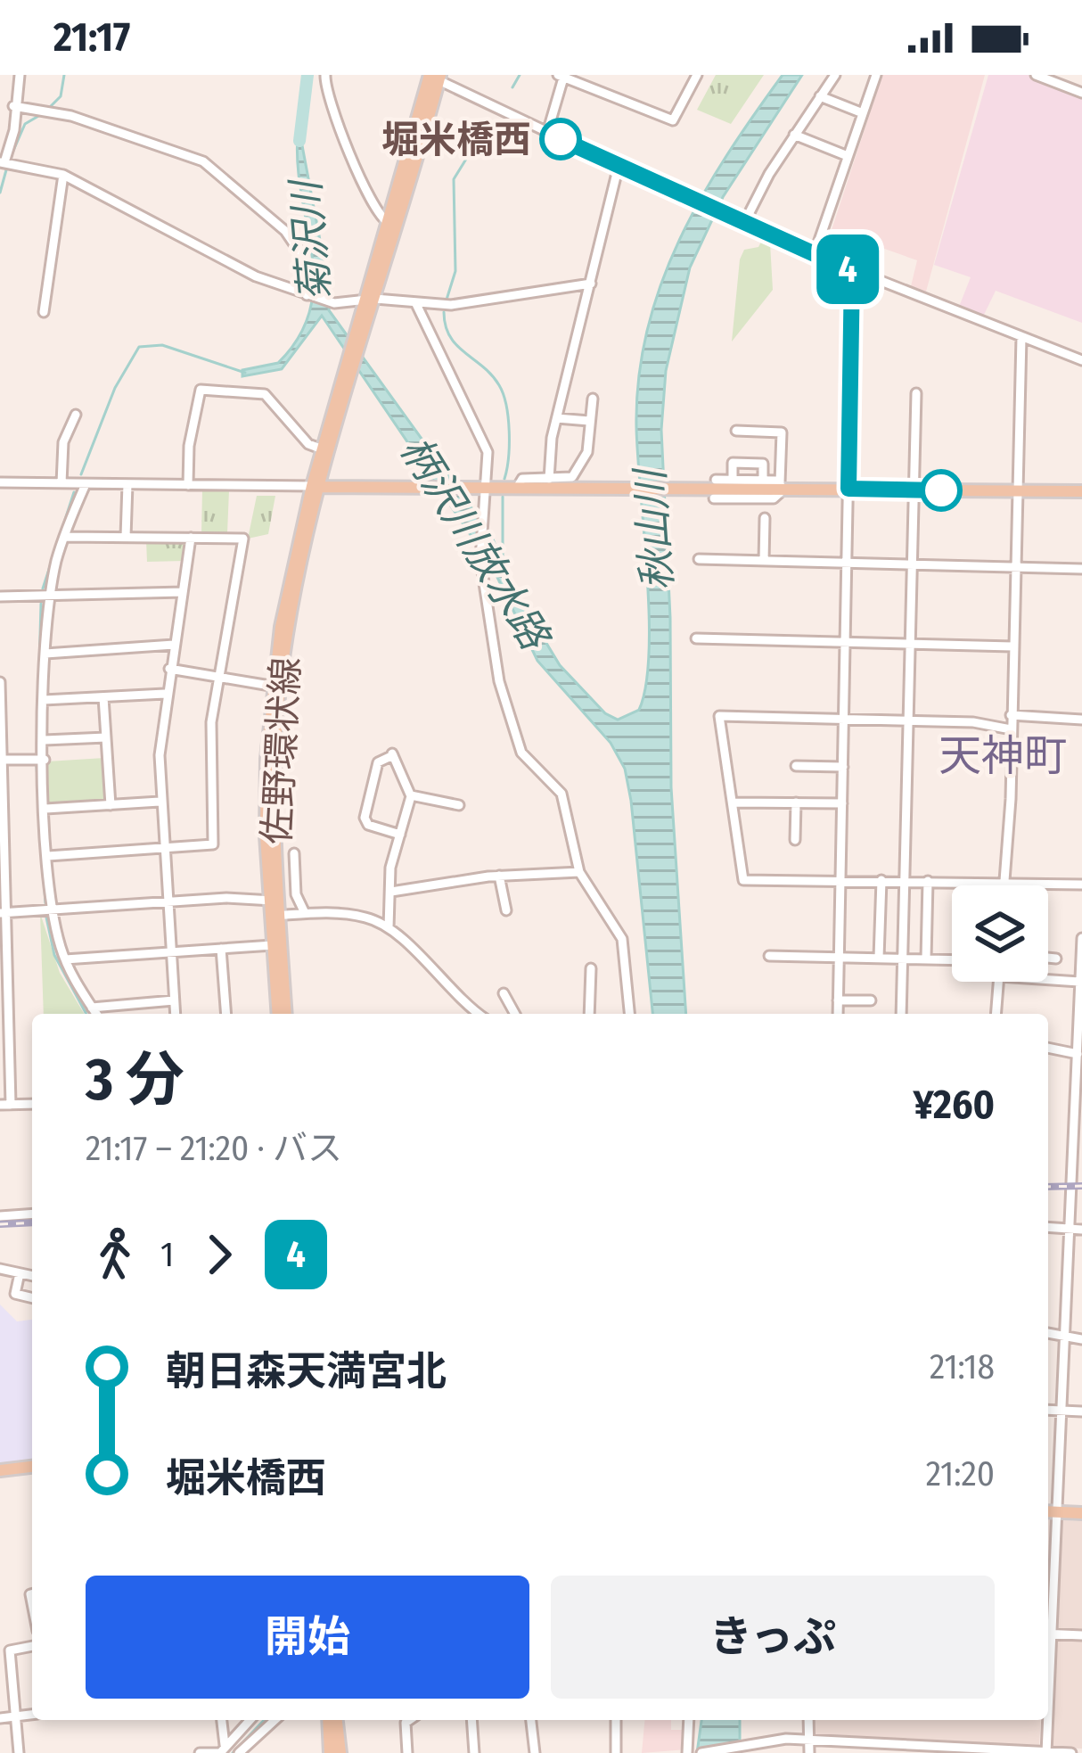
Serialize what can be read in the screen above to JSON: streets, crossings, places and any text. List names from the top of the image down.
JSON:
{
  "streets": {
    "main road": ["佐野環状線"]
  },
  "districts": ["天神町"],
  "water": ["菊沢川", "秋山川", "柄沢川放水路"],
  "places": ["堀米橋西"],
  "lines": ["bus line 4"],
  "page": {
    "status": "21:17",
    "on_map": "4",
    "heading": ["3 分", "21:17 – 21:20 · バス", "¥260"],
    "legs": ["1", "4"],
    "list": [
      {
        "name": "朝日森天満宮北",
        "value": "21:18"
      },
      {
        "name": "堀米橋西",
        "value": "21:20"
      }
    ],
    "buttons": ["開始", "きっぷ"]
  }
}
